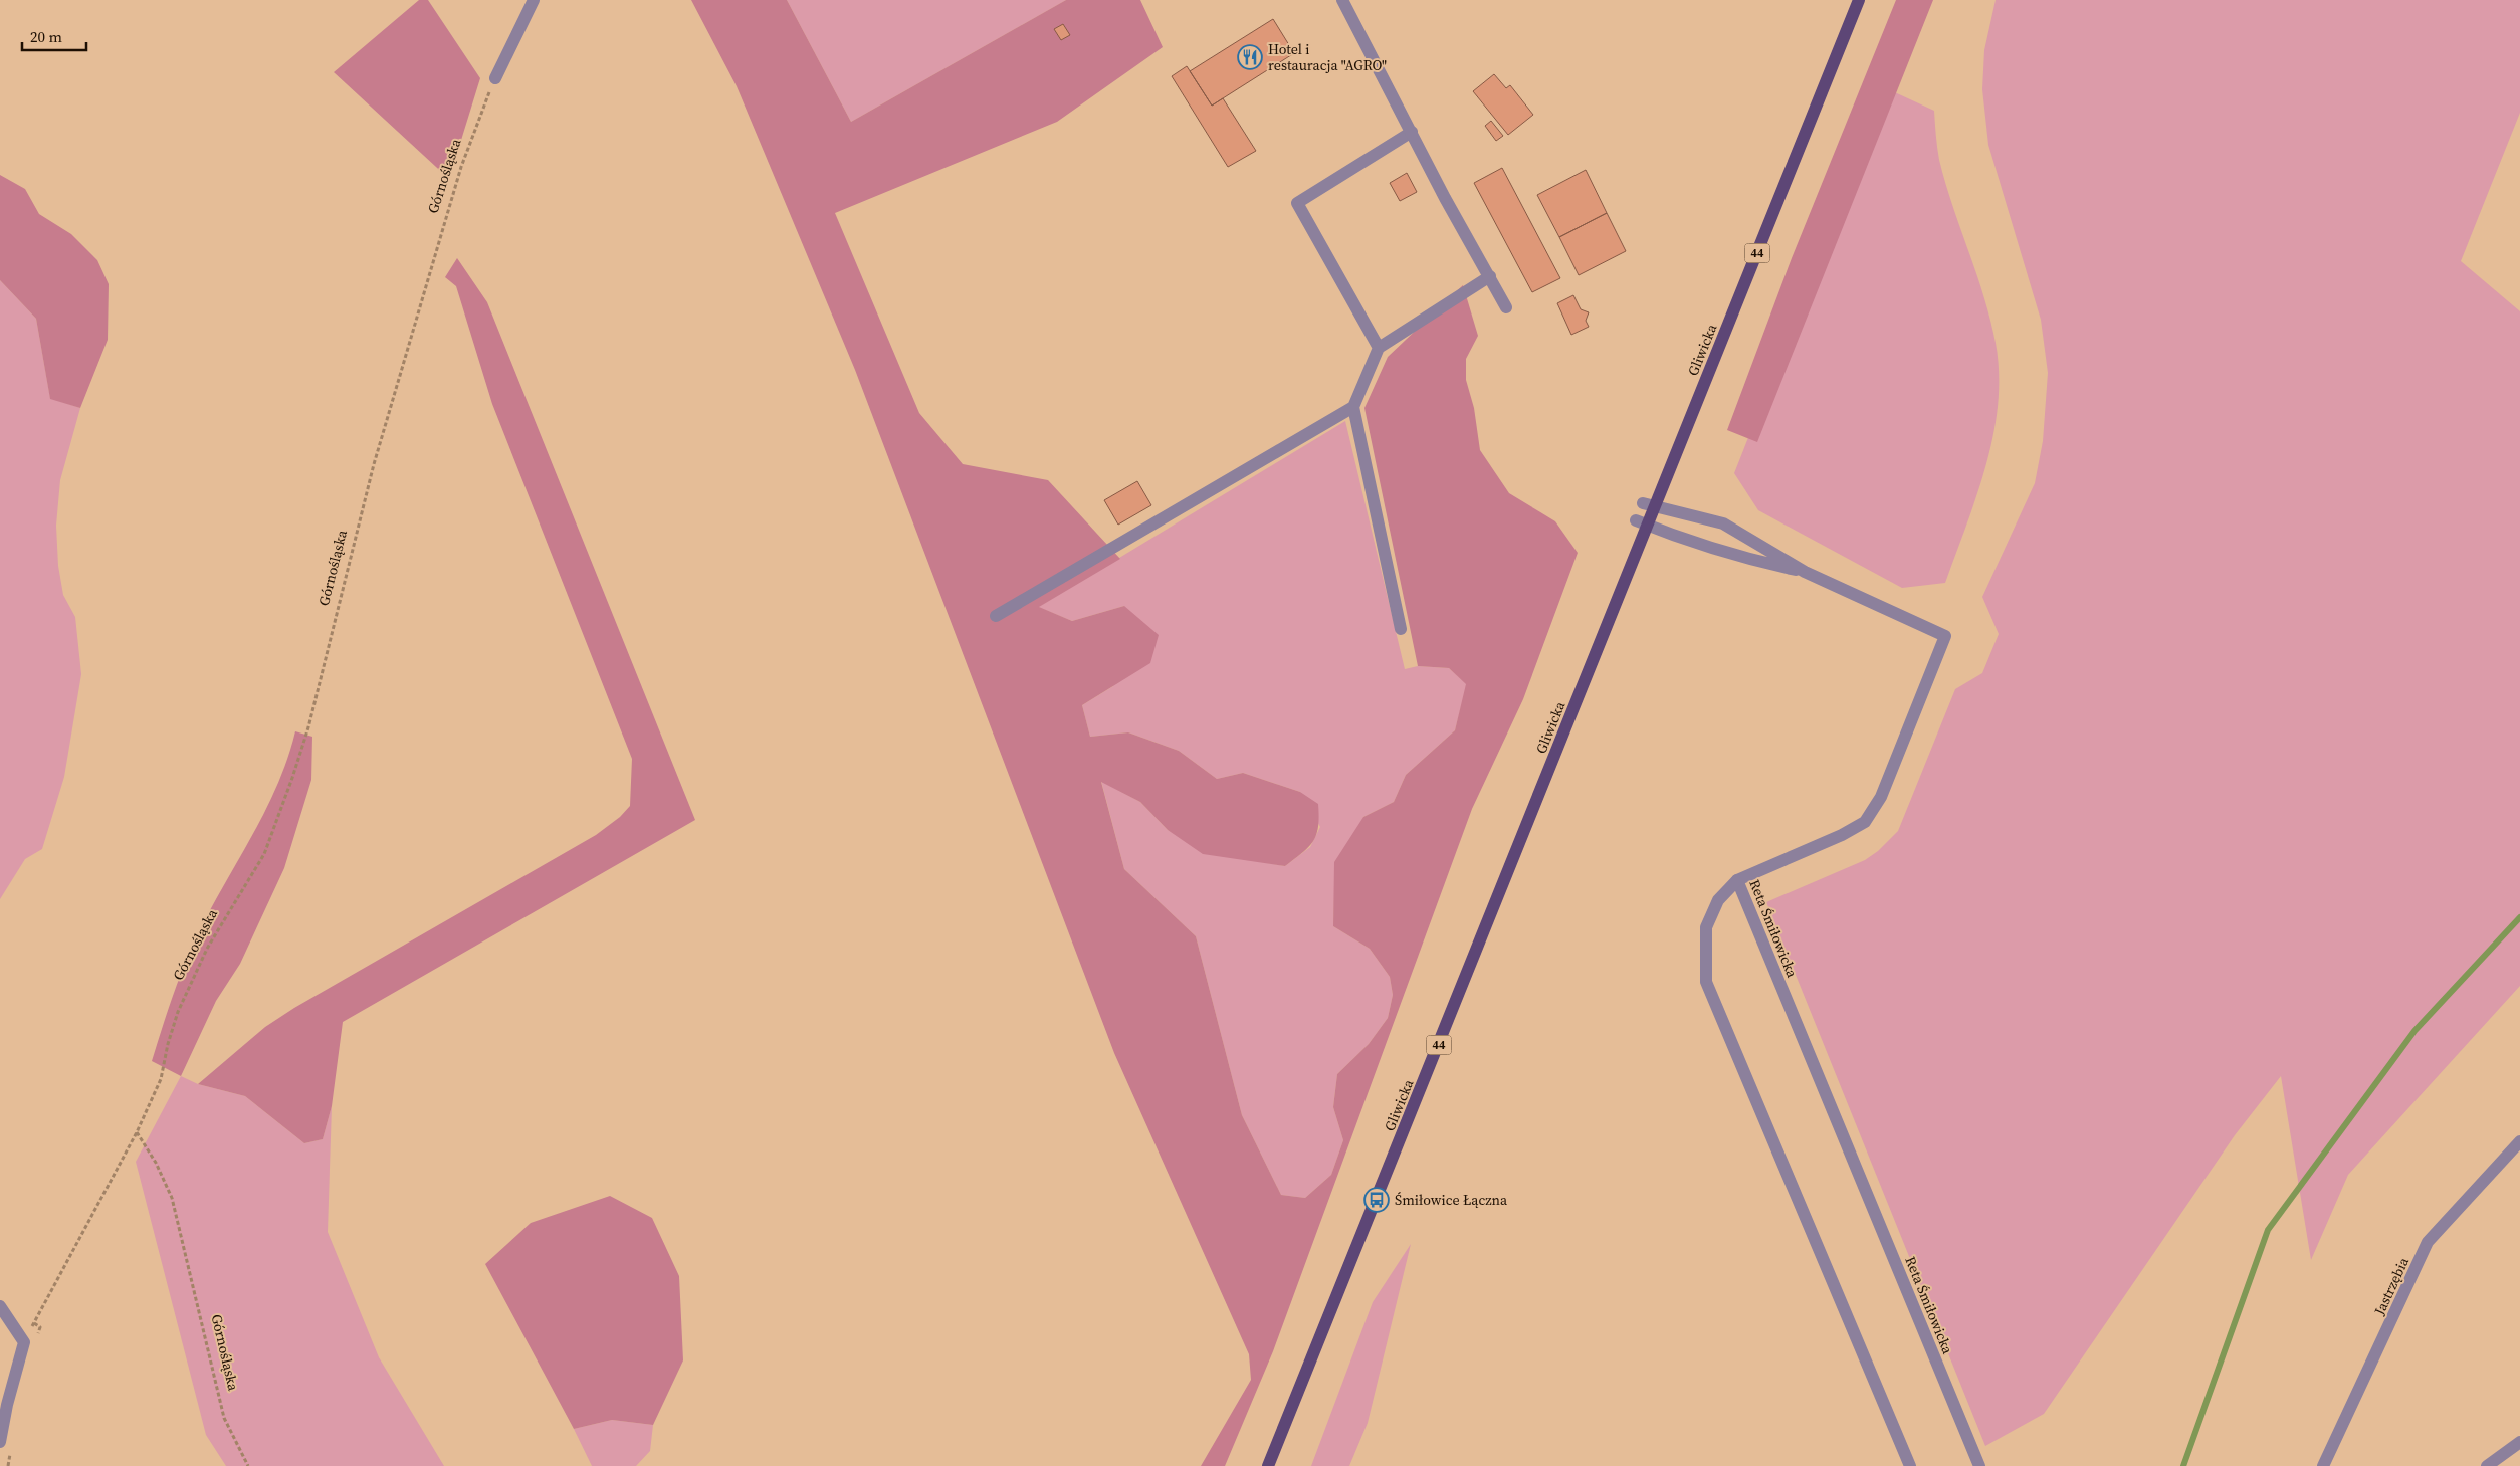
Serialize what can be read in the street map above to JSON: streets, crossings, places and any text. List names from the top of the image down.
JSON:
{
  "streets": {
    "main road": ["44", "Gliwicka"],
    "street": ["Reta Śmiłowicka", "Jastrzębia"],
    "path": ["Górnośląska"]
  },
  "places": {
    "restaurant": ["Hotel i restauracja \"AGRO\""],
    "bus stop": ["Śmiłowice Łączna"]
  },
  "scale_bar": "20 m"
}
